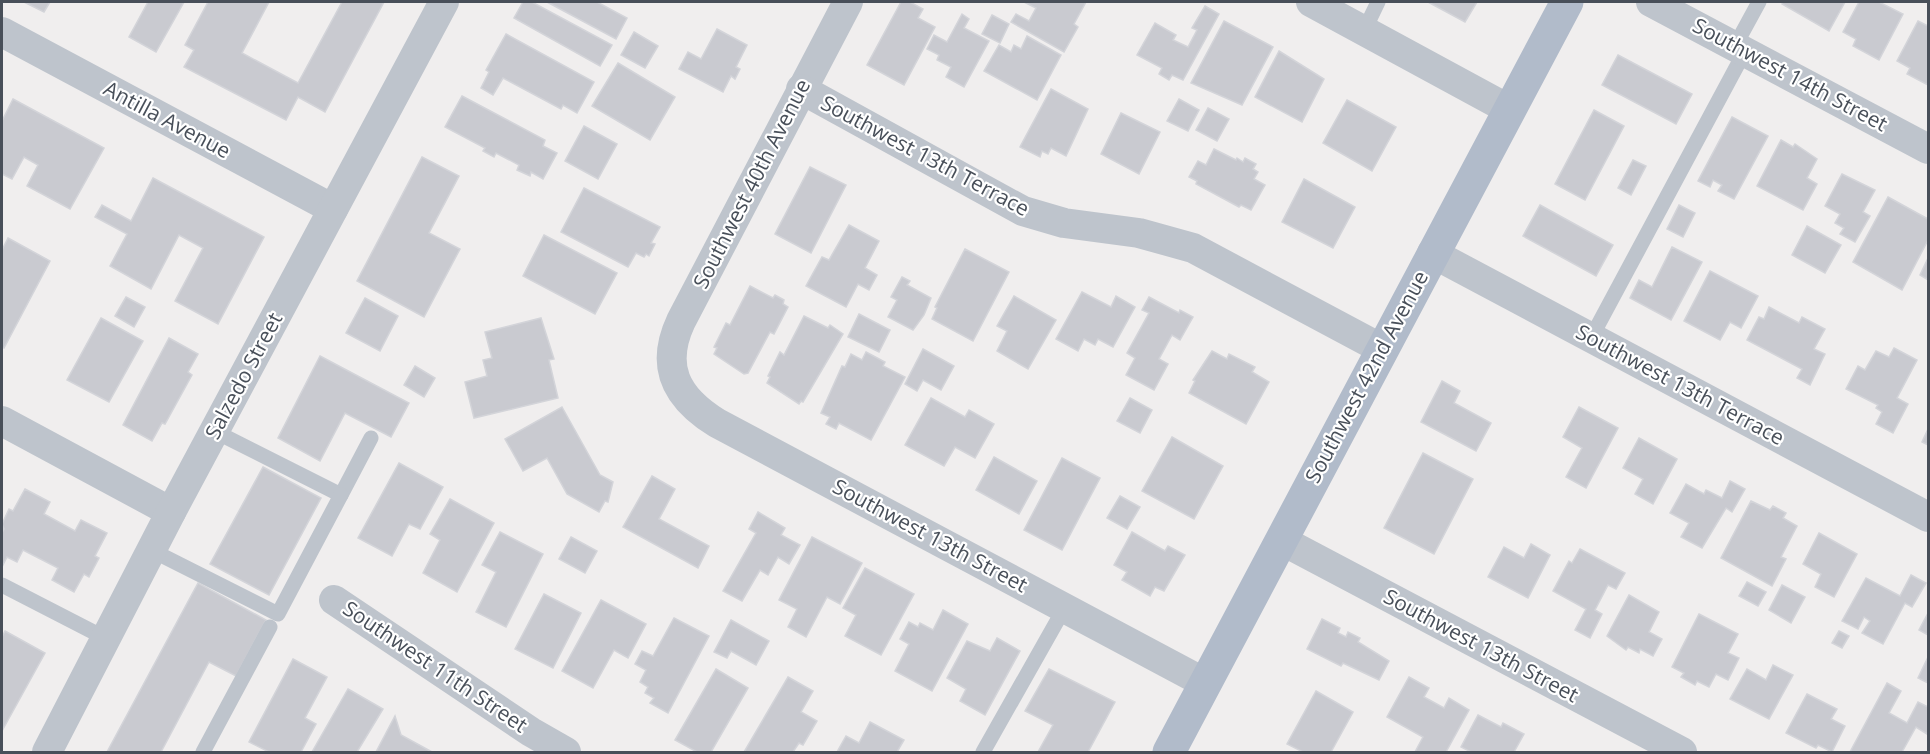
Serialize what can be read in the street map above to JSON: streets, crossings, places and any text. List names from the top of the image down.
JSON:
{
  "streets": {
    "main road": ["Southwest 42nd Avenue"],
    "street": [
      "Southwest 14th Street",
      "Antilla Avenue",
      "Southwest 13th Terrace",
      "Southwest 40th Avenue",
      "Salzedo Street",
      "Southwest 13th Street",
      "Southwest 11th Street"
    ]
  },
  "crossings": [
    ["Antilla Avenue", "Salzedo Street"],
    ["Southwest 13th Terrace", "Southwest 40th Avenue"],
    ["Southwest 13th Terrace", "Southwest 42nd Avenue"],
    ["Southwest 40th Avenue", "Southwest 13th Street"],
    ["Southwest 42nd Avenue", "Southwest 13th Street"]
  ]
}
